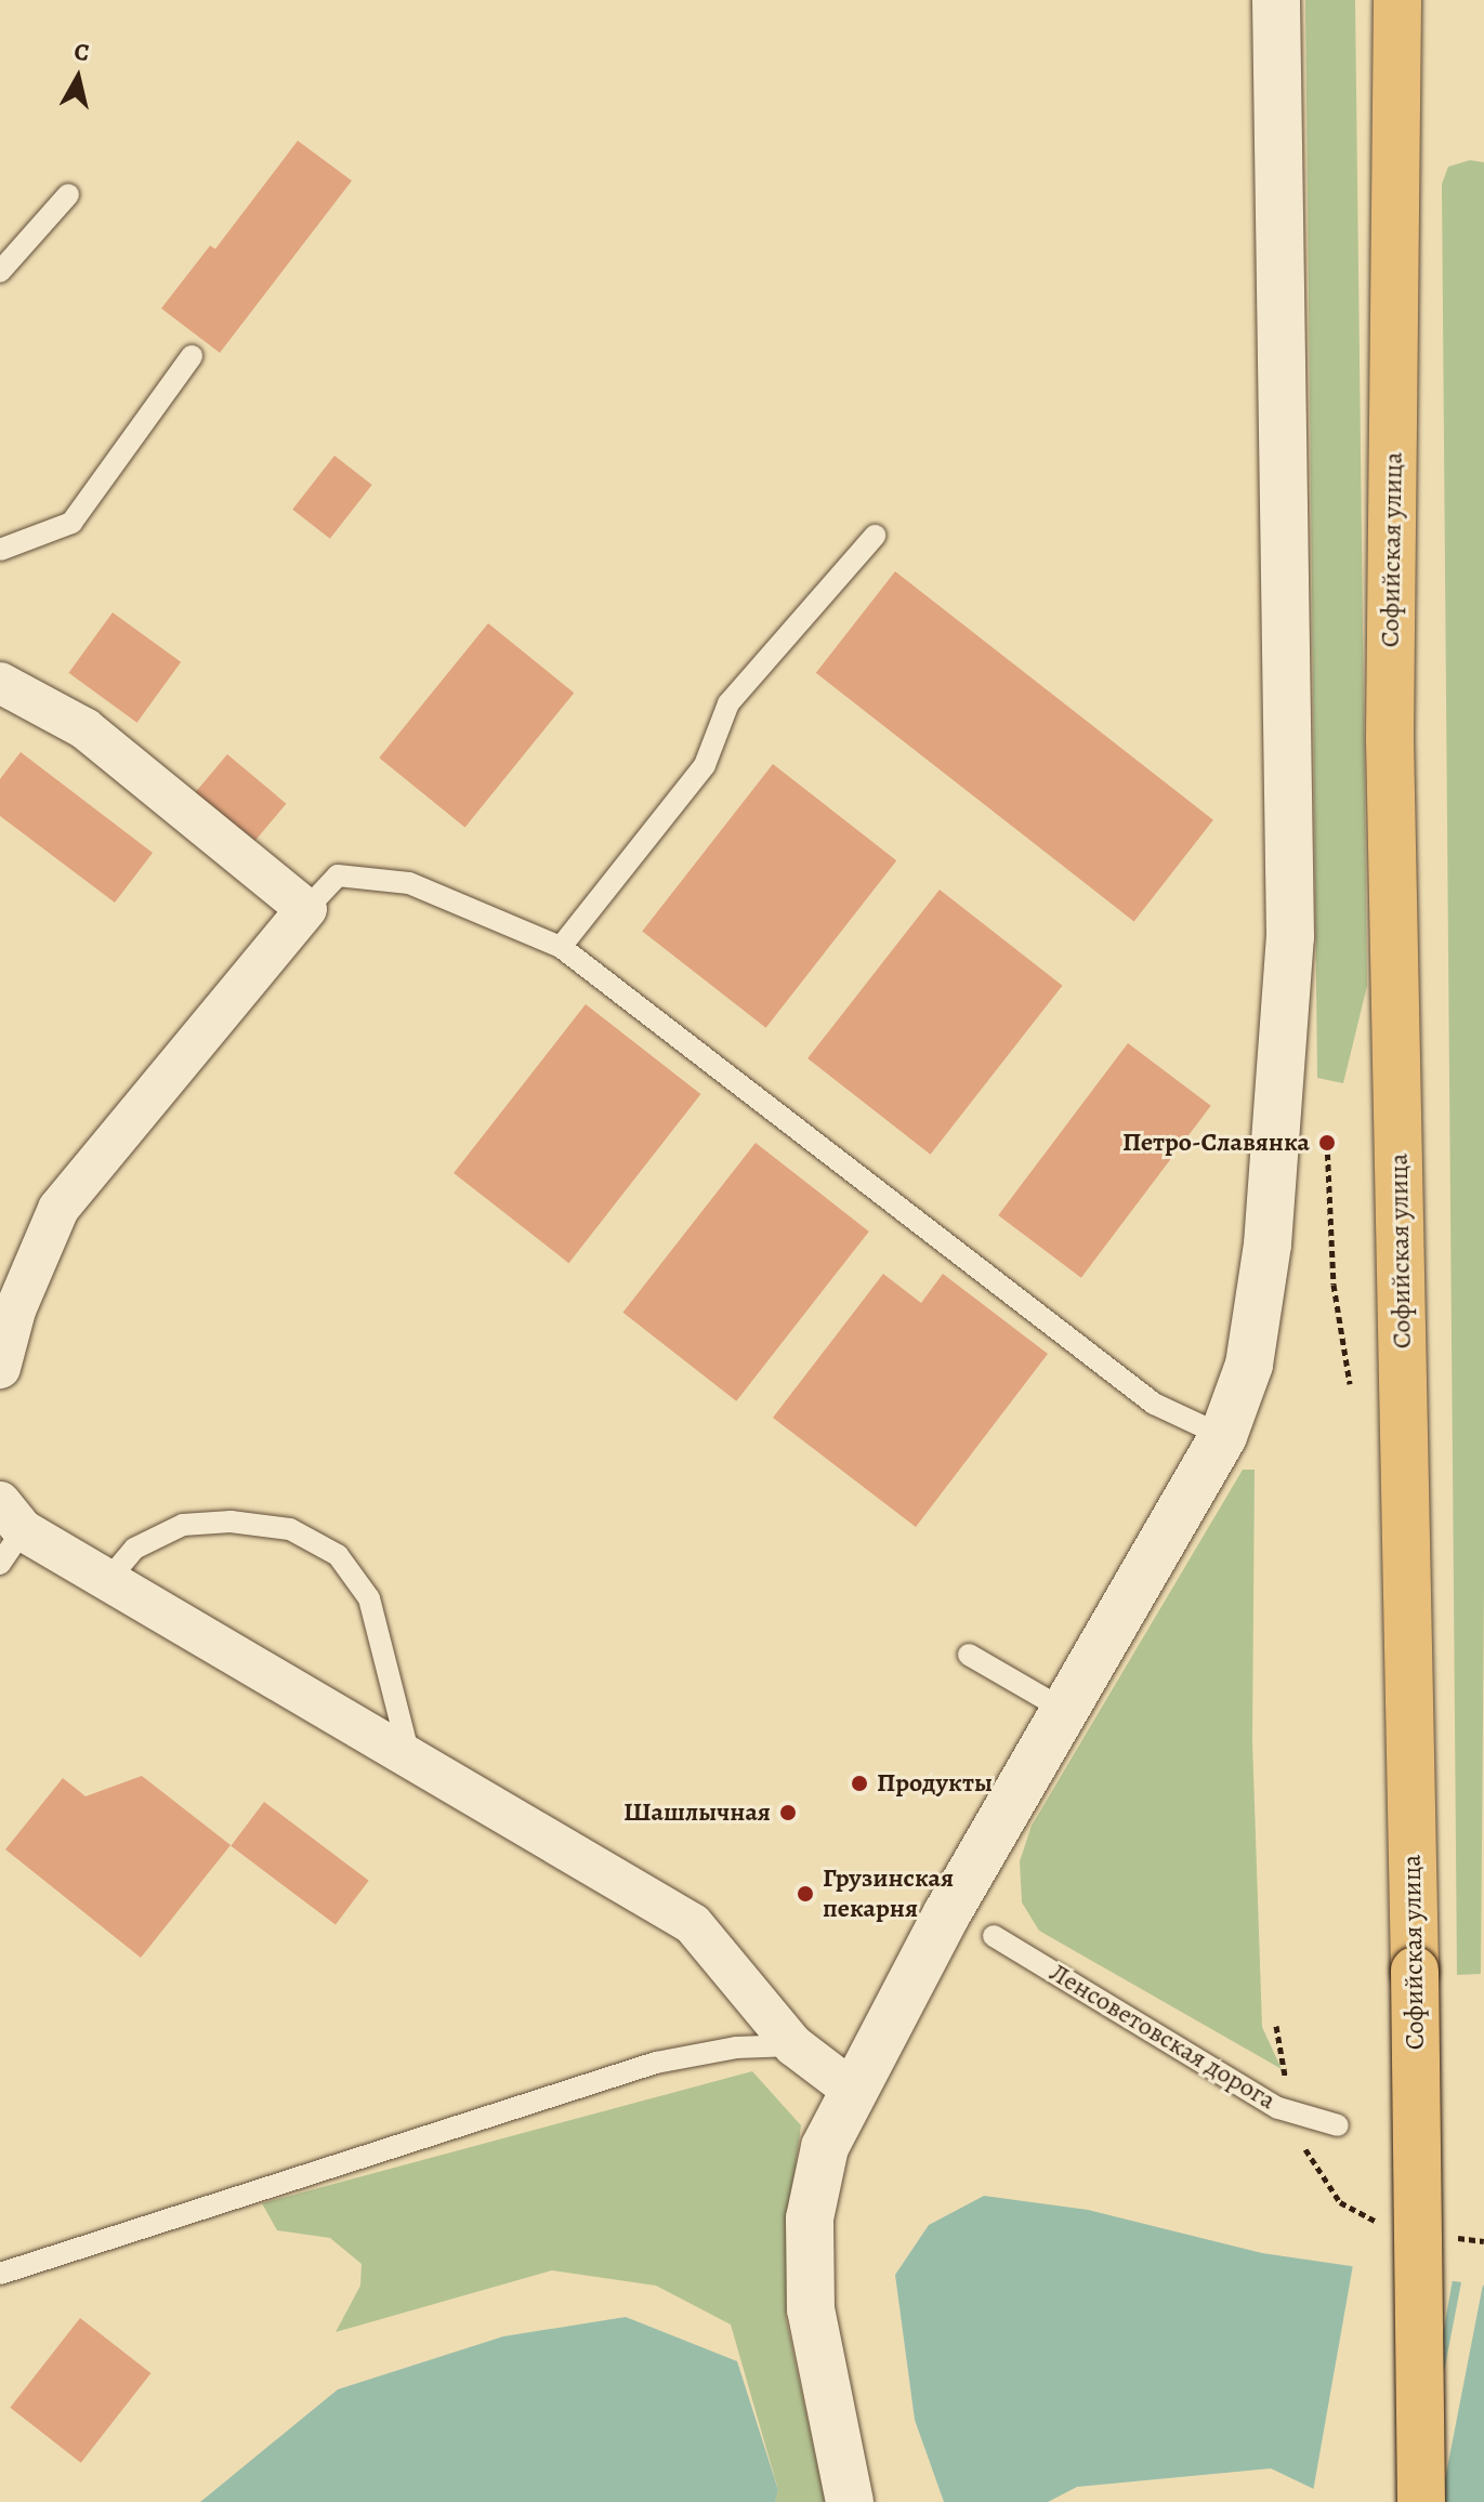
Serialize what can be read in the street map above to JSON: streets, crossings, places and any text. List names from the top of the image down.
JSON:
{
  "streets": {
    "main road": ["Софийская улица"],
    "lane": ["Ленсоветовская дорога"]
  },
  "places": [
    "Петро-Славянка",
    "Продукты",
    "Шашлычная",
    "Грузинская пекарня"
  ],
  "north": "top"
}
